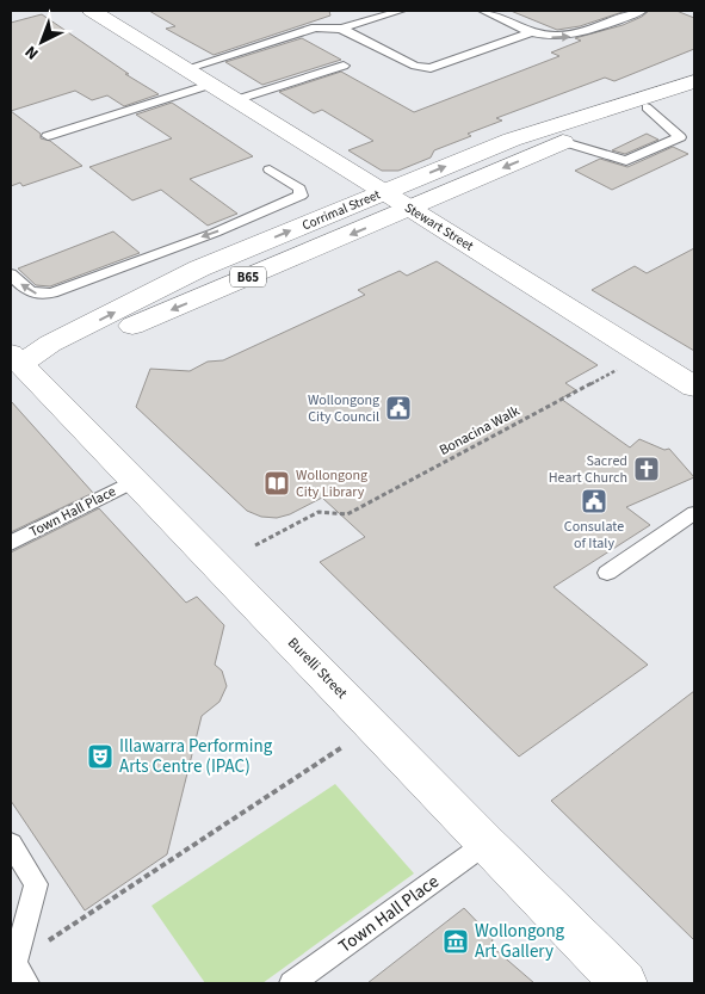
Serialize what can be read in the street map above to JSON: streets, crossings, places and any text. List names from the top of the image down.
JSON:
{
  "streets": {
    "main road": [
      "Corrimal Street",
      "Stewart Street",
      "B65",
      "Burelli Street"
    ],
    "lane": ["Town Hall Place"],
    "path": ["Bonacina Walk"]
  },
  "crossings": [
    ["Corrimal Street", "Stewart Street"],
    ["Corrimal Street", "Burelli Street"],
    ["Town Hall Place", "Burelli Street"]
  ],
  "places": {
    "public building": ["Wollongong City Council", "Consulate of Italy"],
    "church": ["Sacred Heart Church"],
    "library": ["Wollongong City Library"],
    "theatre": ["Illawarra Performing Arts Centre (IPAC)"],
    "museum": ["Wollongong Art Gallery"]
  },
  "north": "bottom left"
}
